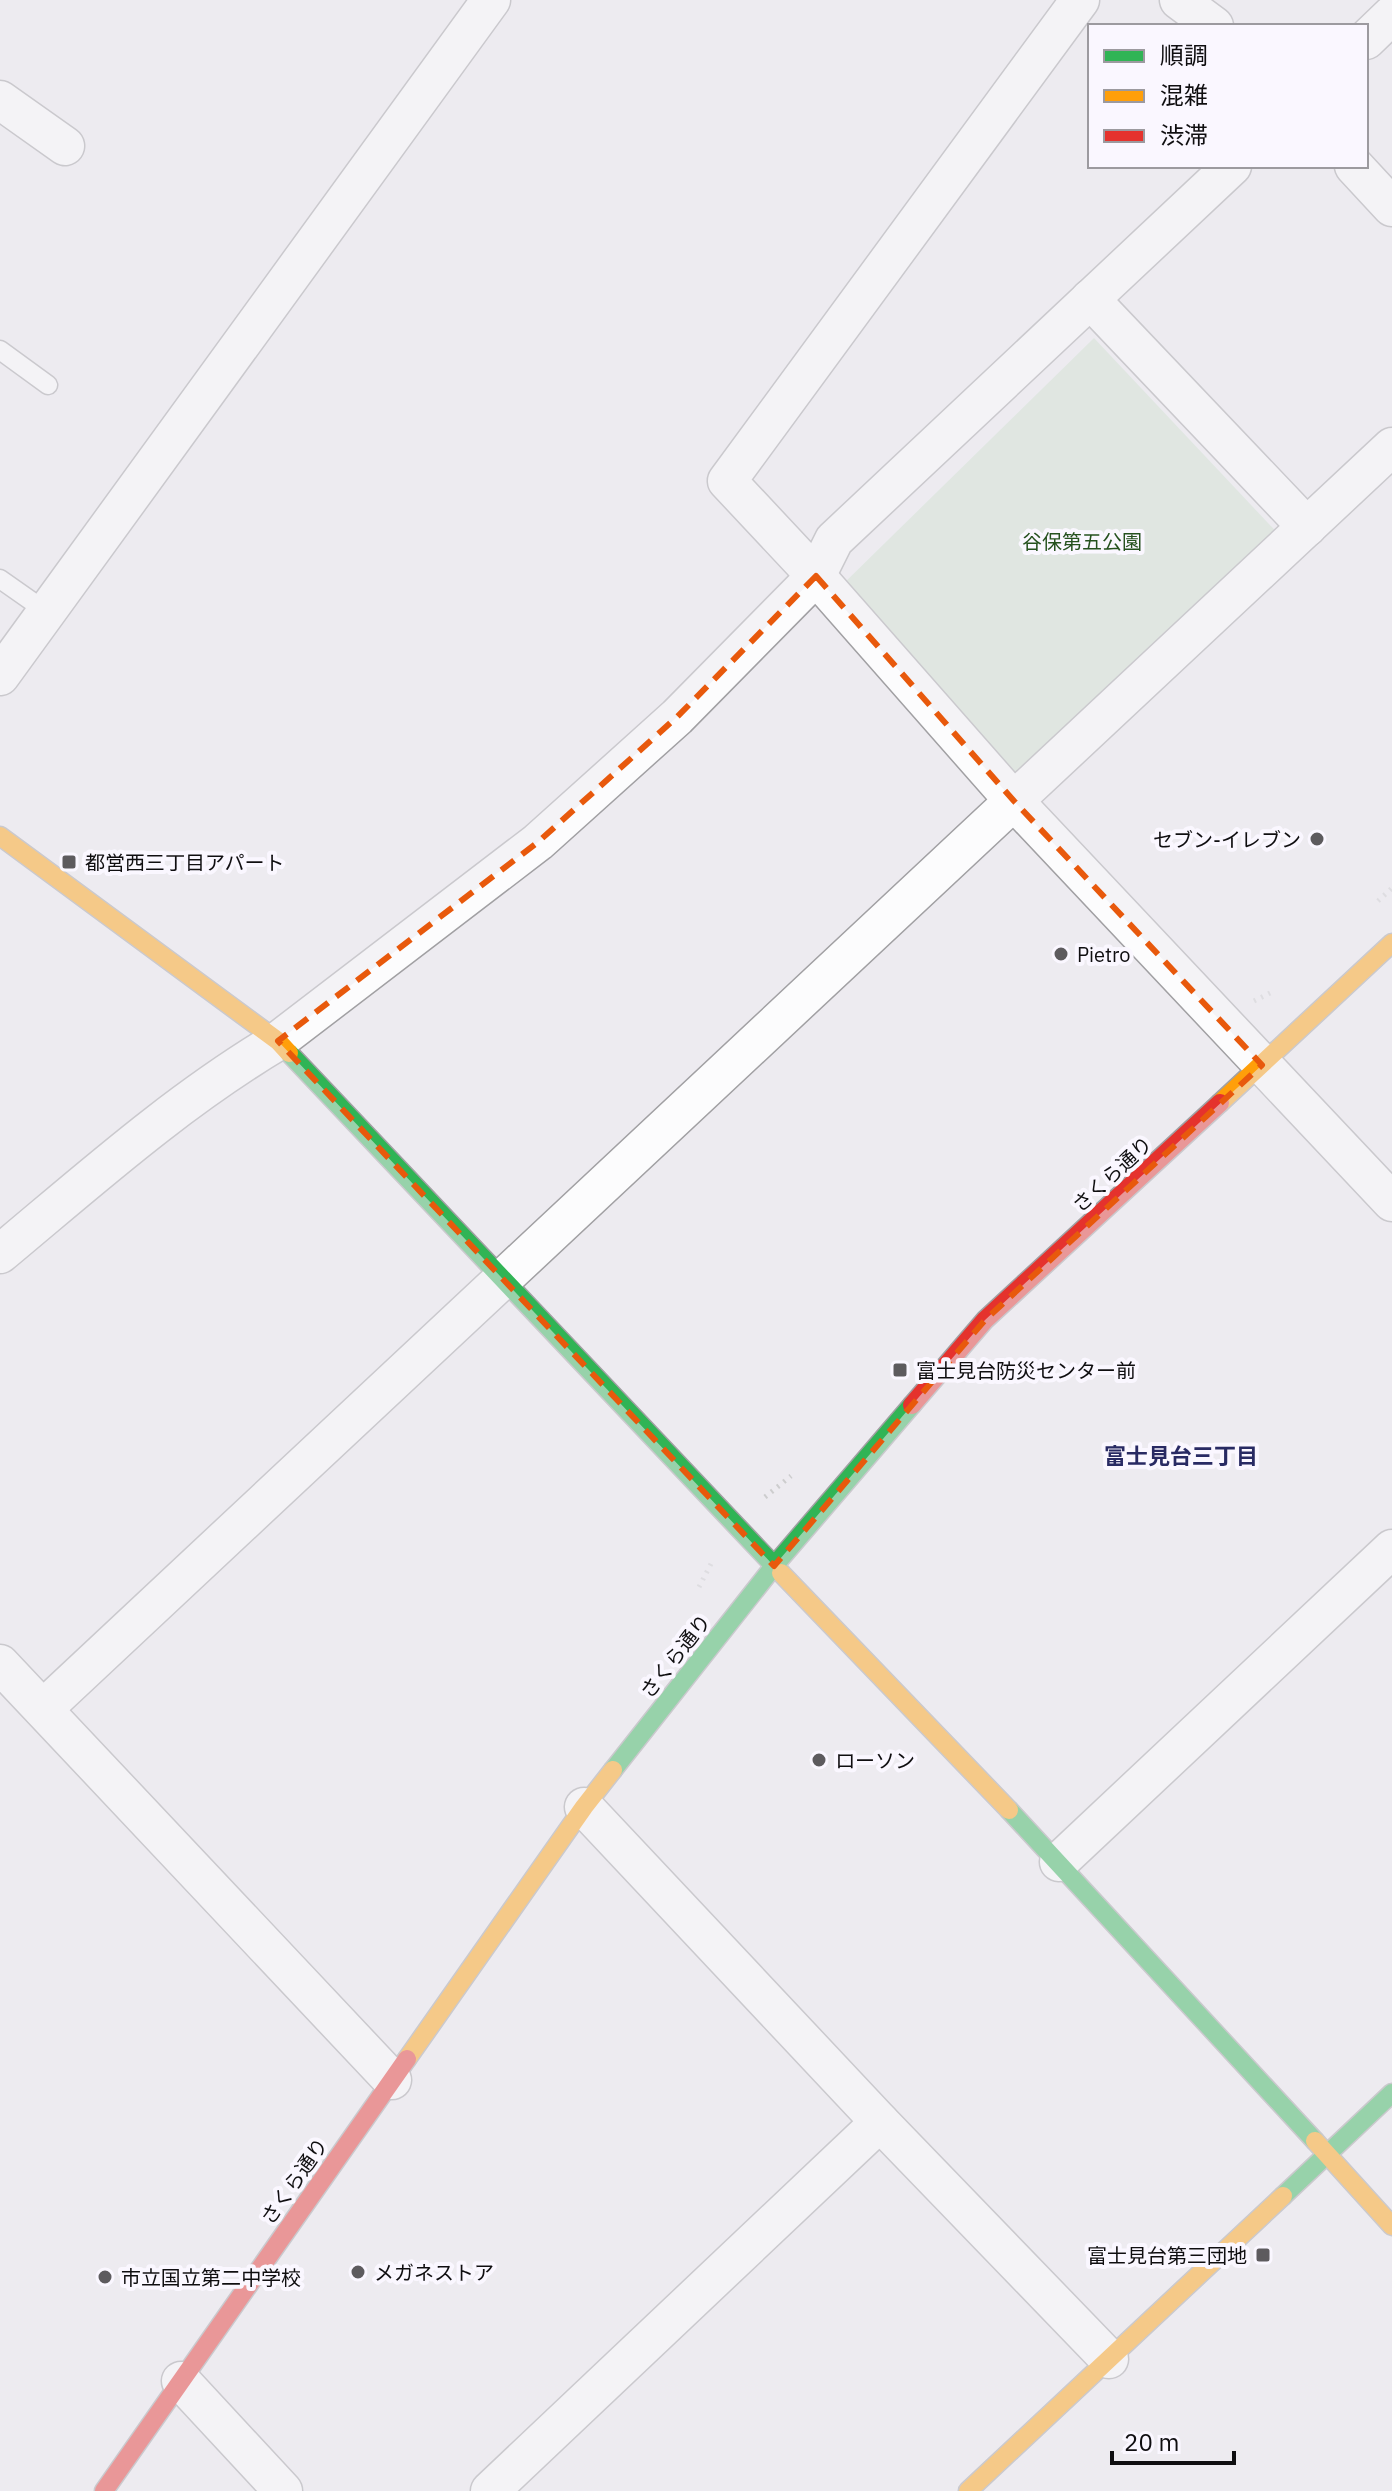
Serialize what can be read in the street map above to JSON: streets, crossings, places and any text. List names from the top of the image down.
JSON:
{
  "streets": {
    "street": ["さくら通り"]
  },
  "districts": ["富士見台三丁目"],
  "parks": ["谷保第五公園"],
  "places": {
    "other": [
      "セブン-イレブン",
      "Pietro",
      "ローソン",
      "メガネストア",
      "市立国立第二中学校"
    ],
    "transit": ["都営西三丁目アパート", "富士見台防災センター前", "富士見台第三団地"]
  },
  "legend": ["順調", "混雑", "渋滞"],
  "scale_bar": "20 m"
}
